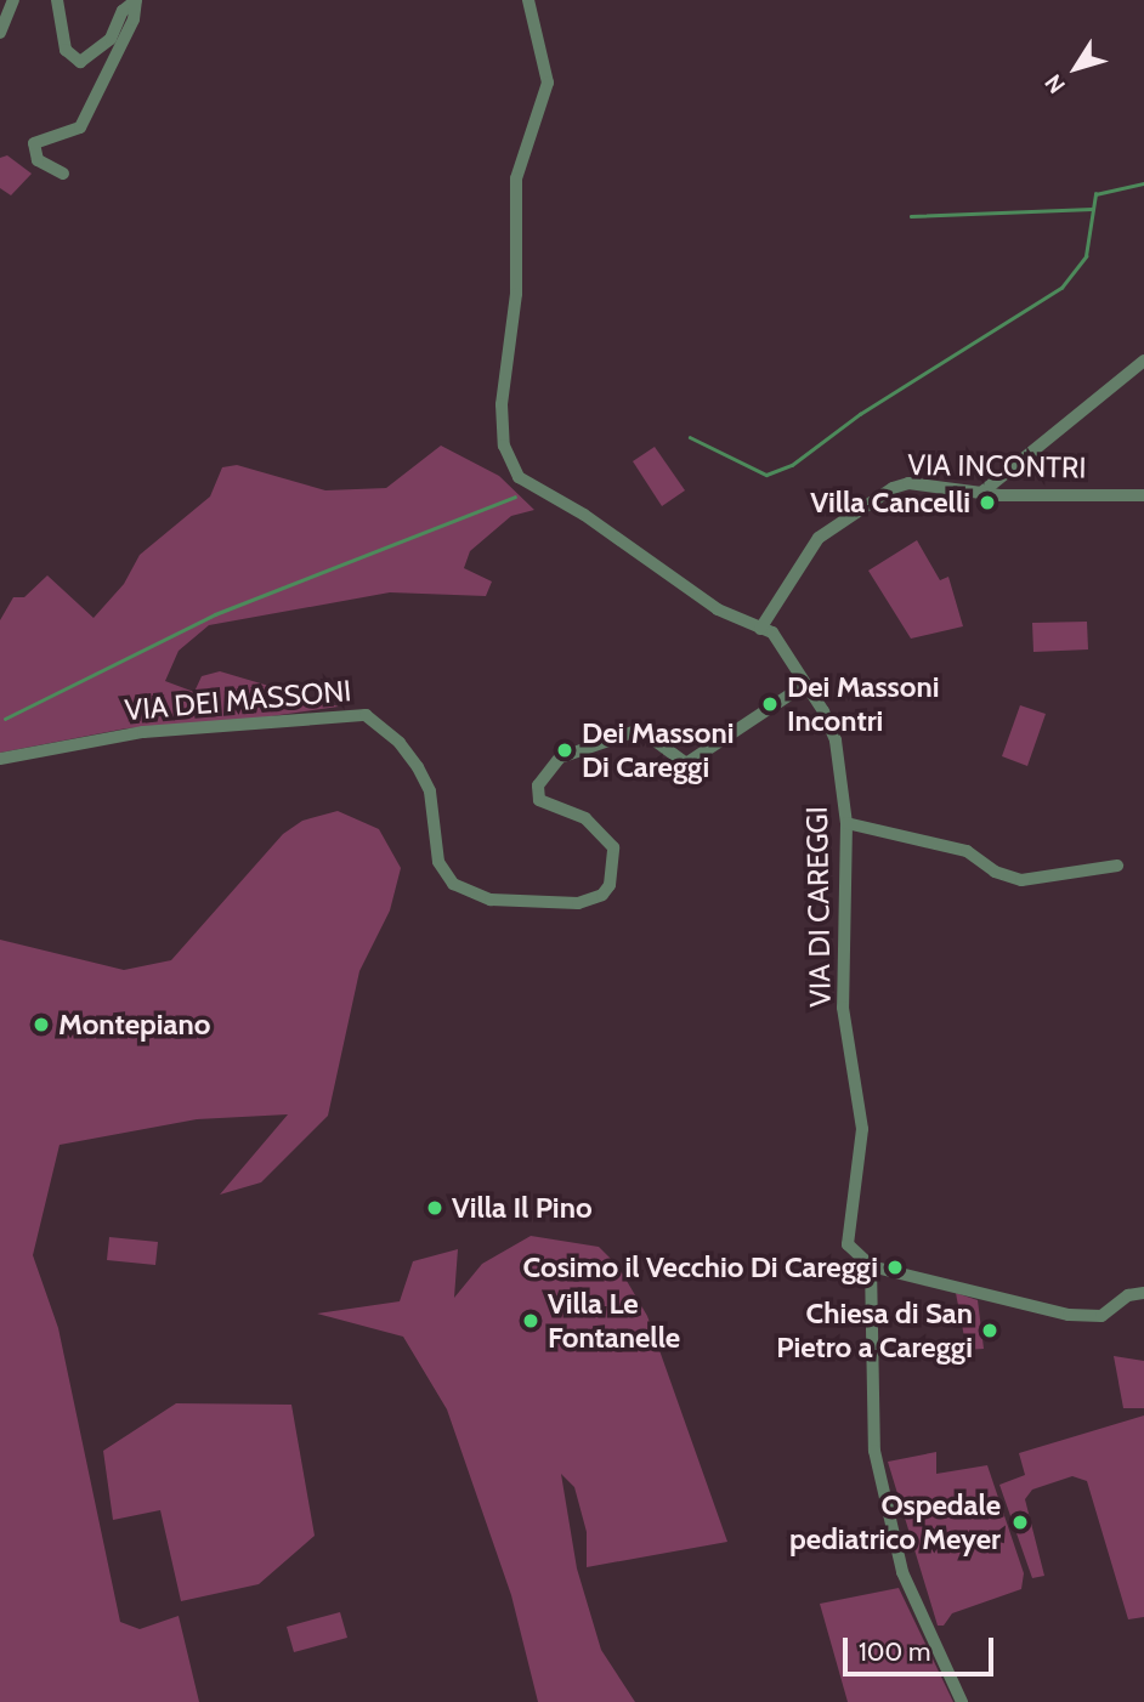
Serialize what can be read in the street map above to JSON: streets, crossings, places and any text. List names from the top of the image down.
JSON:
{
  "streets": {
    "street": ["VIA INCONTRI", "VIA DEI MASSONI", "VIA DI CAREGGI"]
  },
  "crossings": [
    ["VIA INCONTRI", "VIA DI CAREGGI"],
    ["VIA DEI MASSONI", "VIA DI CAREGGI"]
  ],
  "places": [
    "Villa Cancelli",
    "Dei Massoni Incontri",
    "Dei Massoni Di Careggi",
    "Montepiano",
    "Villa Il Pino",
    "Cosimo il Vecchio Di Careggi",
    "Villa Le Fontanelle",
    "Chiesa di San Pietro a Careggi",
    "Ospedale pediatrico Meyer"
  ],
  "scale_bar": "100 m",
  "north": "bottom left"
}
